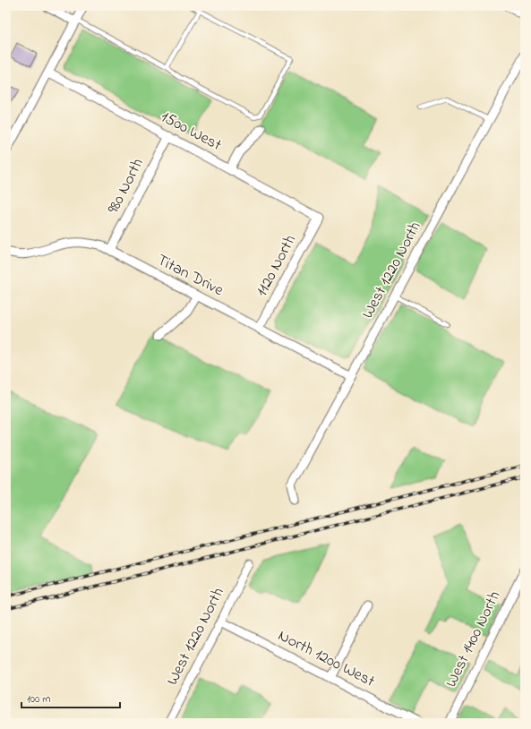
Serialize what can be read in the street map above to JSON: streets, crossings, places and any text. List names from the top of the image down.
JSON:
{
  "streets": {
    "street": [
      "1500 West",
      "980 North",
      "1120 North",
      "West 1220 North",
      "Titan Drive",
      "West 1400 North",
      "North 1200 West"
    ]
  },
  "crossings": [
    ["1500 West", "980 North"],
    ["1500 West", "1120 North"],
    ["980 North", "Titan Drive"],
    ["1120 North", "Titan Drive"],
    ["West 1220 North", "Titan Drive"],
    ["West 1220 North", "North 1200 West"]
  ],
  "scale_bar": "100 m"
}
